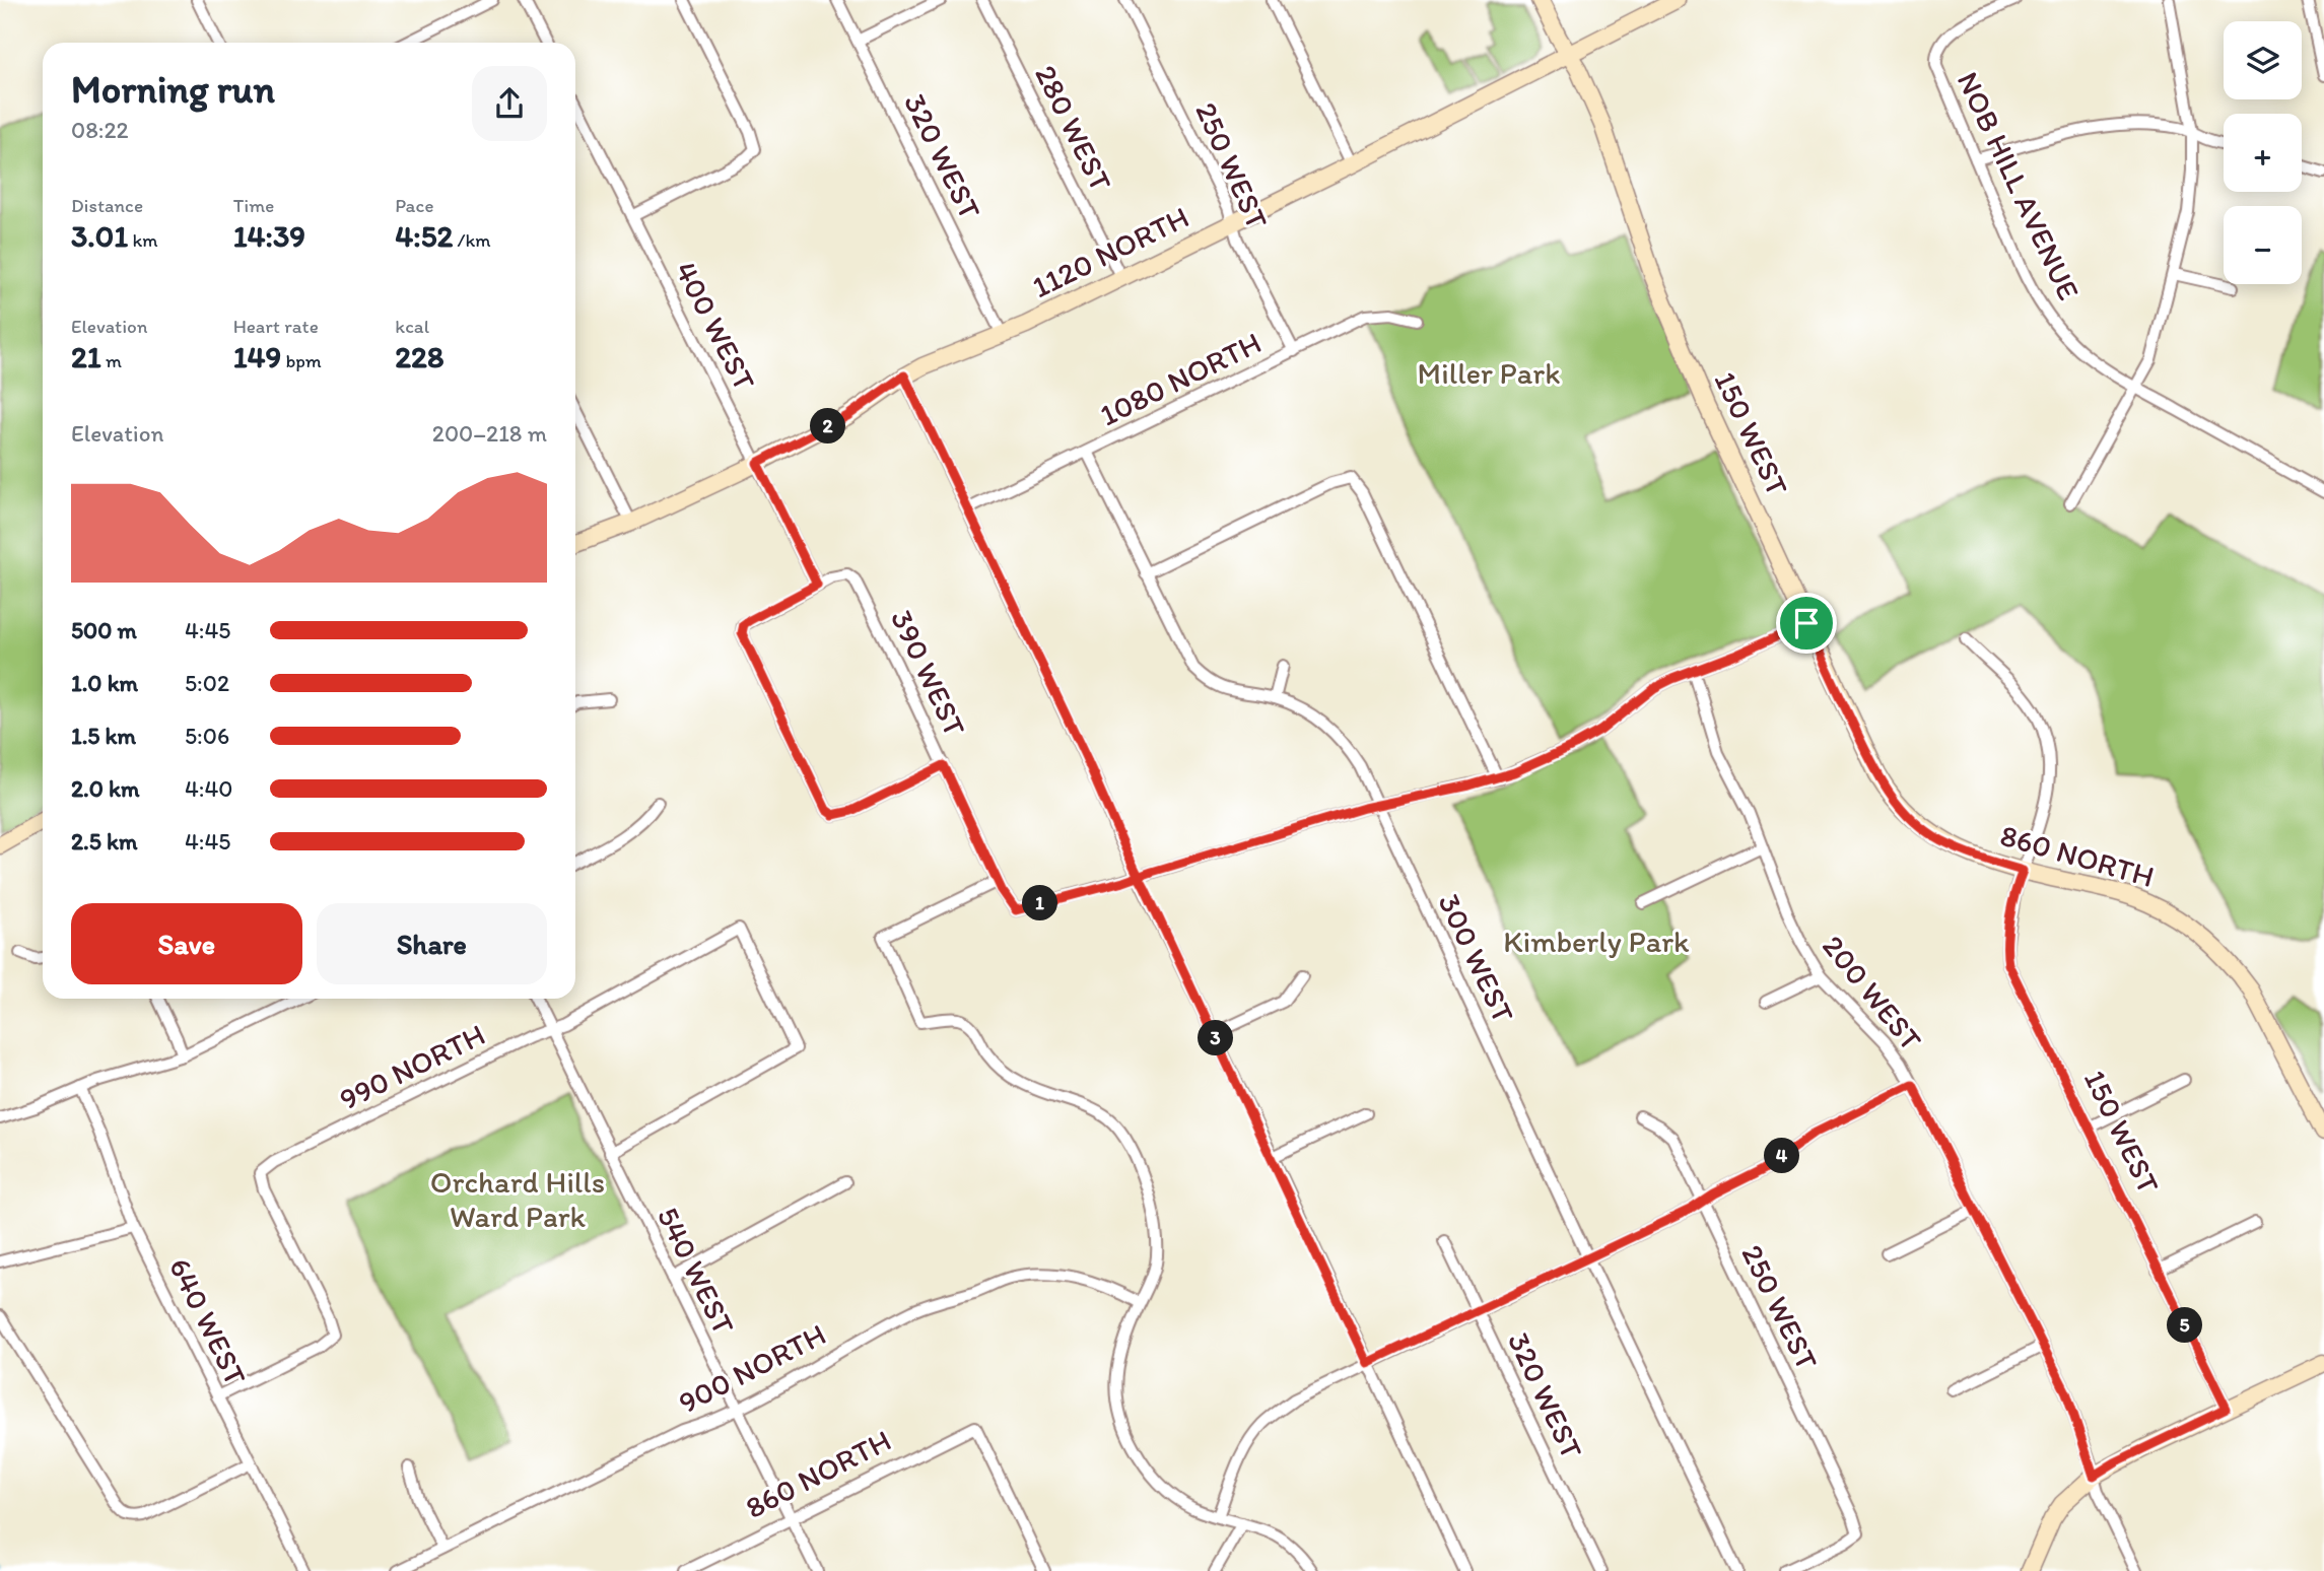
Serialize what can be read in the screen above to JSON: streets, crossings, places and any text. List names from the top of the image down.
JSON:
{
  "streets": {
    "street": [
      "280 WEST",
      "320 WEST",
      "250 WEST",
      "NOB HILL AVENUE",
      "1120 NORTH",
      "400 WEST",
      "1080 NORTH",
      "150 WEST",
      "390 WEST",
      "860 NORTH",
      "300 WEST",
      "200 WEST",
      "990 NORTH",
      "540 WEST",
      "640 WEST",
      "900 NORTH"
    ]
  },
  "crossings": [
    ["280 WEST", "1120 NORTH"],
    ["320 WEST", "1120 NORTH"],
    ["250 WEST", "1120 NORTH"],
    ["250 WEST", "1080 NORTH"],
    ["1120 NORTH", "400 WEST"],
    ["1120 NORTH", "150 WEST"],
    ["400 WEST", "390 WEST"],
    ["1080 NORTH", "300 WEST"],
    ["150 WEST", "860 NORTH"],
    ["860 NORTH", "540 WEST"],
    ["990 NORTH", "540 WEST"],
    ["990 NORTH", "640 WEST"],
    ["540 WEST", "900 NORTH"]
  ],
  "parks": ["Miller Park", "Kimberly Park", "Orchard Hills Ward Park"],
  "page": {
    "map_buttons": ["+", "−"],
    "heading": ["Morning run", "08:22"],
    "stats": [
      ["Distance", "3.01 km"],
      ["Time", "14:39"],
      ["Pace", "4:52 /km"],
      ["Elevation", "21 m"],
      ["Heart rate", "149 bpm"],
      ["kcal", "228"]
    ],
    "chart": ["Elevation", "200–218 m"],
    "pins": [
      "2",
      "1",
      "3",
      "4",
      "5"
    ],
    "list": [
      {
        "name": "500 m",
        "note": "4:45"
      },
      {
        "name": "1.0 km",
        "note": "5:02"
      },
      {
        "name": "1.5 km",
        "note": "5:06"
      },
      {
        "name": "2.0 km",
        "note": "4:40"
      },
      {
        "name": "2.5 km",
        "note": "4:45"
      }
    ],
    "buttons": ["Save", "Share"]
  }
}
